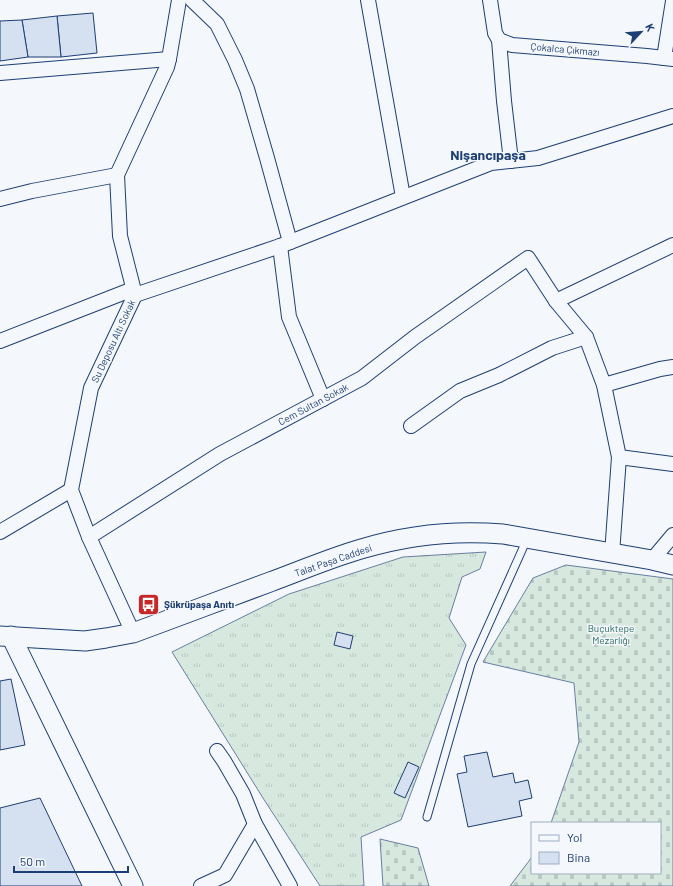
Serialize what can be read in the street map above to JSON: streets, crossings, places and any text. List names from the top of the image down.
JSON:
{
  "streets": {
    "main road": ["Talat Paşa Caddesi"],
    "street": ["Çokalca Çıkmazı", "Su Deposu Altı Sokak", "Cem Sultan Sokak"]
  },
  "districts": ["Nişancıpaşa"],
  "parks": ["Buçuktepe Mezarlığı"],
  "places": {
    "bus stop": ["Şükrüpaşa Anıtı"]
  },
  "legend": ["Yol", "Bina"],
  "scale_bar": "50 m",
  "north": "top right"
}
